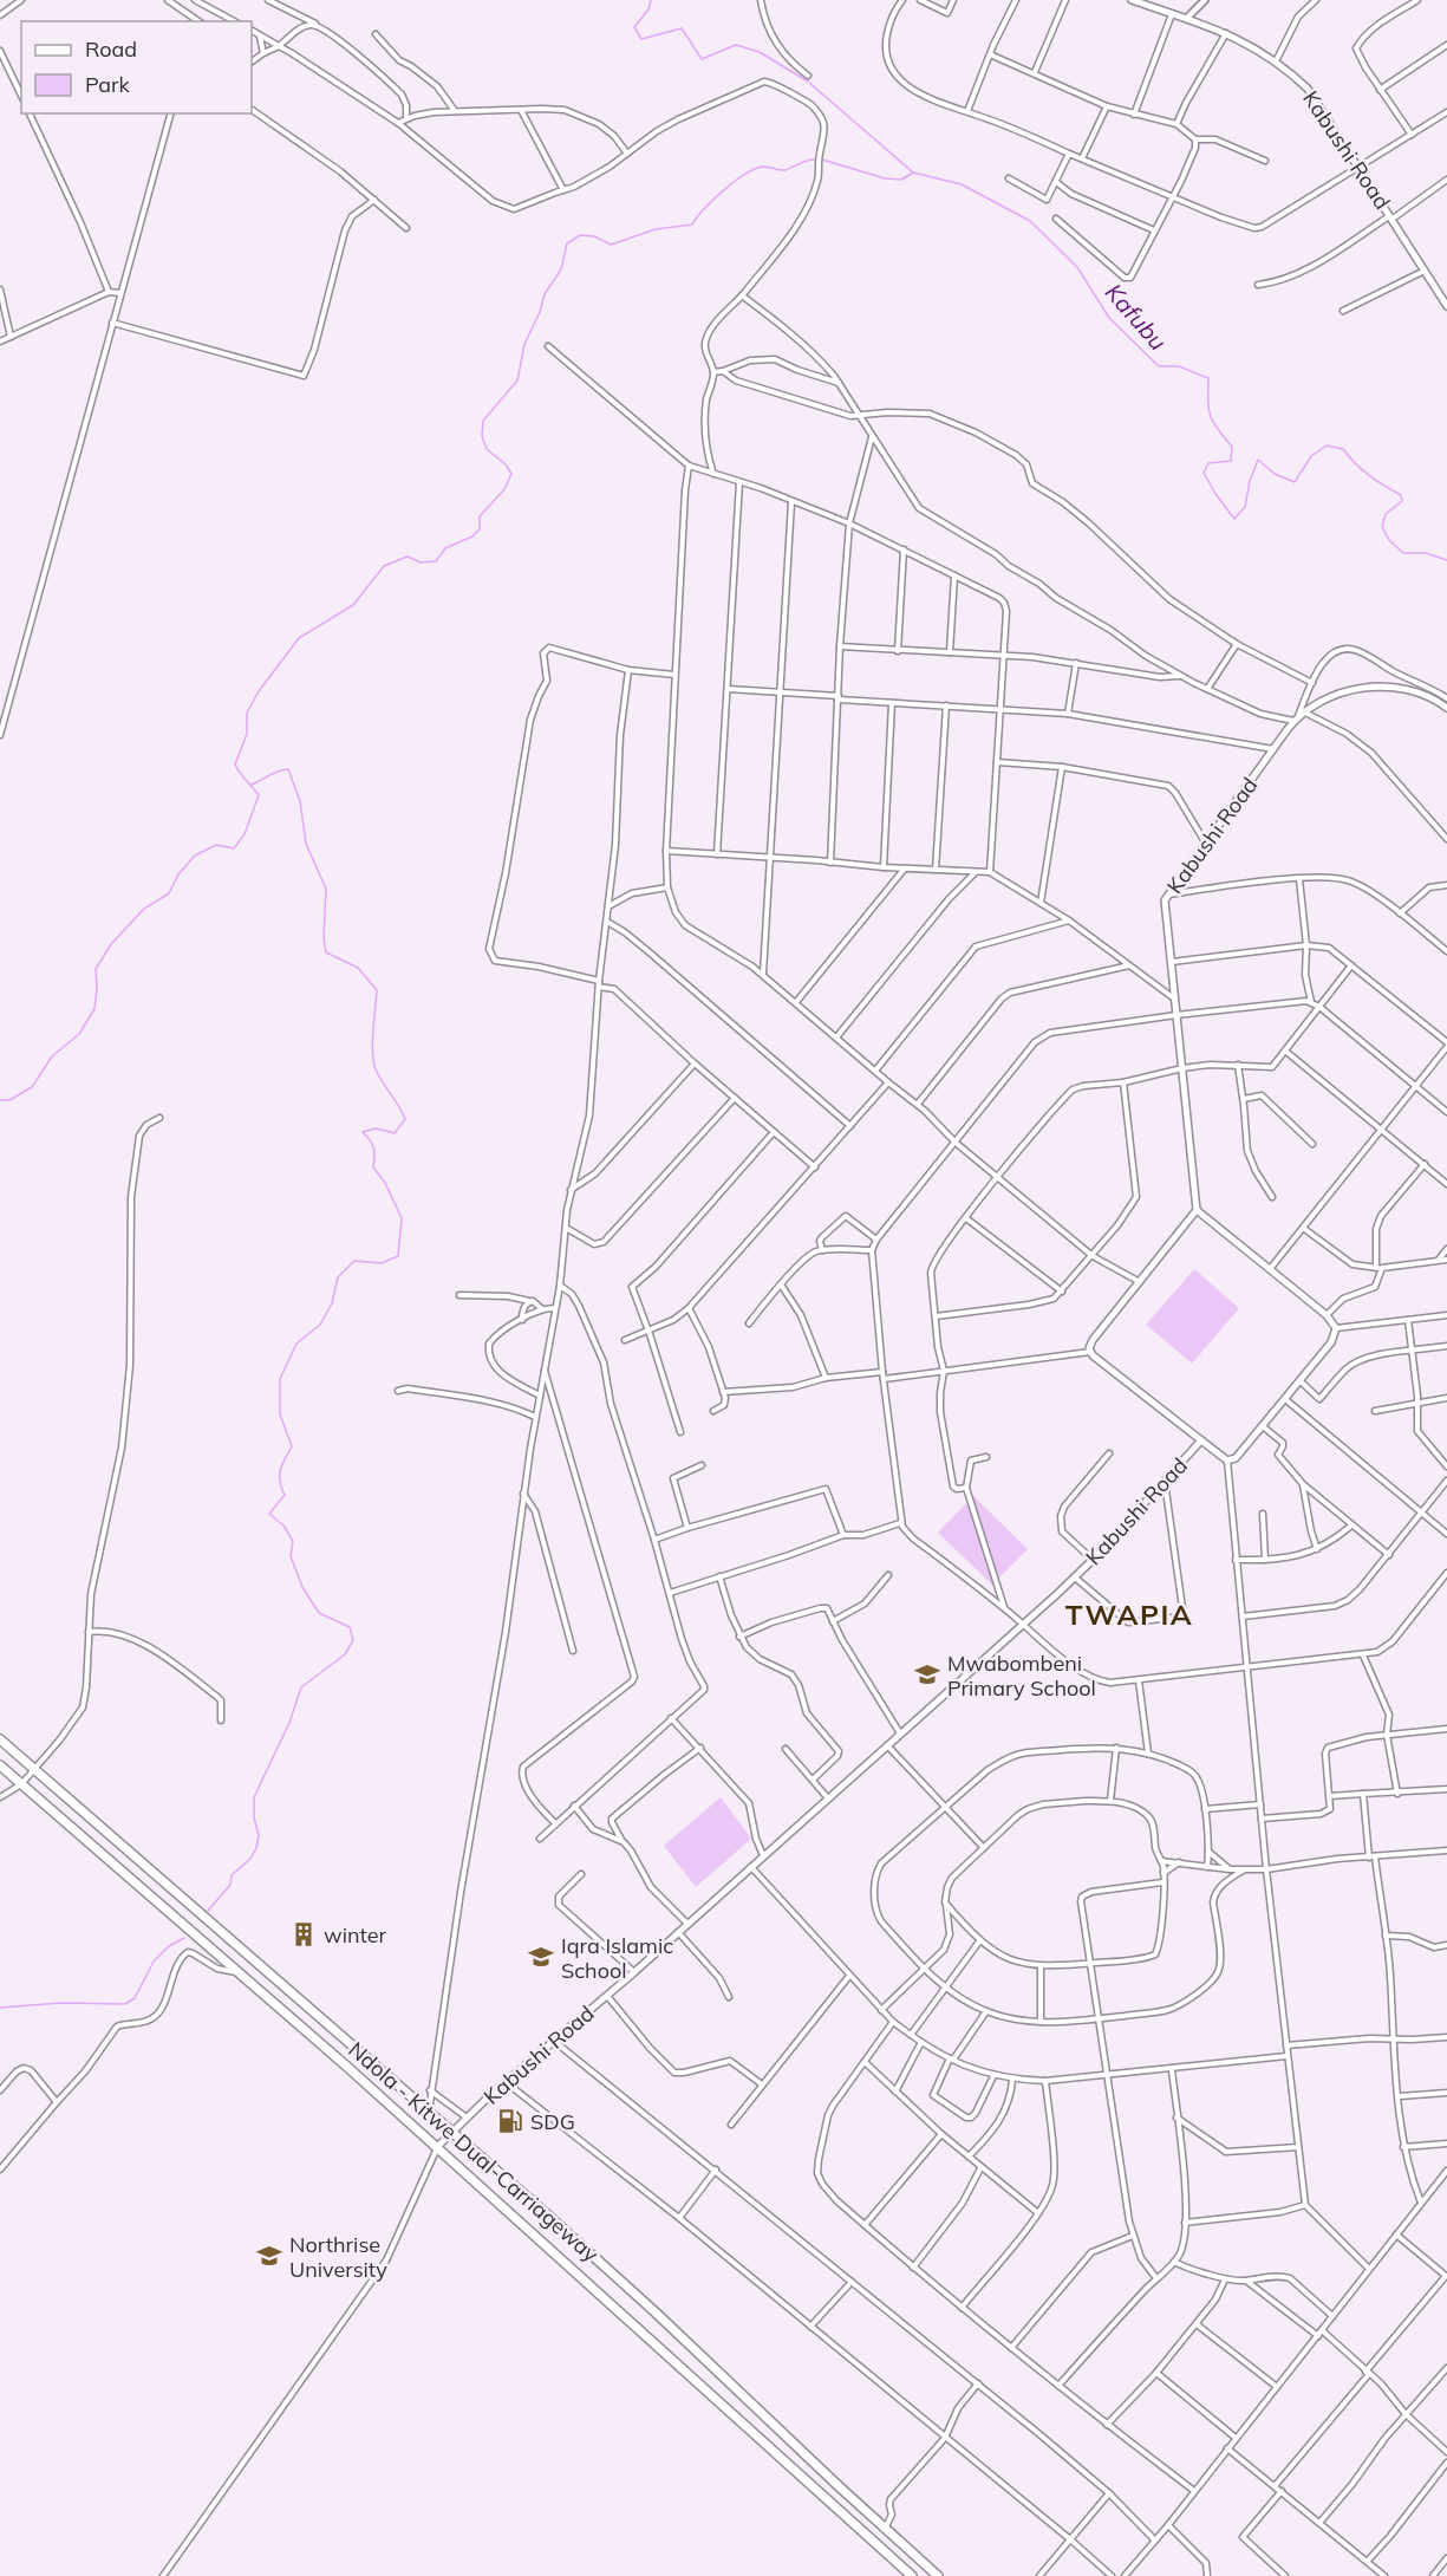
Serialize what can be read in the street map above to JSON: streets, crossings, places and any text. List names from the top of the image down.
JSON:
{
  "streets": {
    "highway": ["Ndola - Kitwe Dual-Carriageway"],
    "main road": ["Kabushi Road"]
  },
  "crossings": [
    ["Kabushi Road", "Ndola - Kitwe Dual-Carriageway"]
  ],
  "districts": ["TWAPIA"],
  "water": ["Kafubu"],
  "places": {
    "school or university": ["Mwabombeni Primary School", "Iqra Islamic School", "Northrise University"],
    "building": ["winter"],
    "fuel station": ["SDG"]
  },
  "legend": ["Road", "Park"]
}
